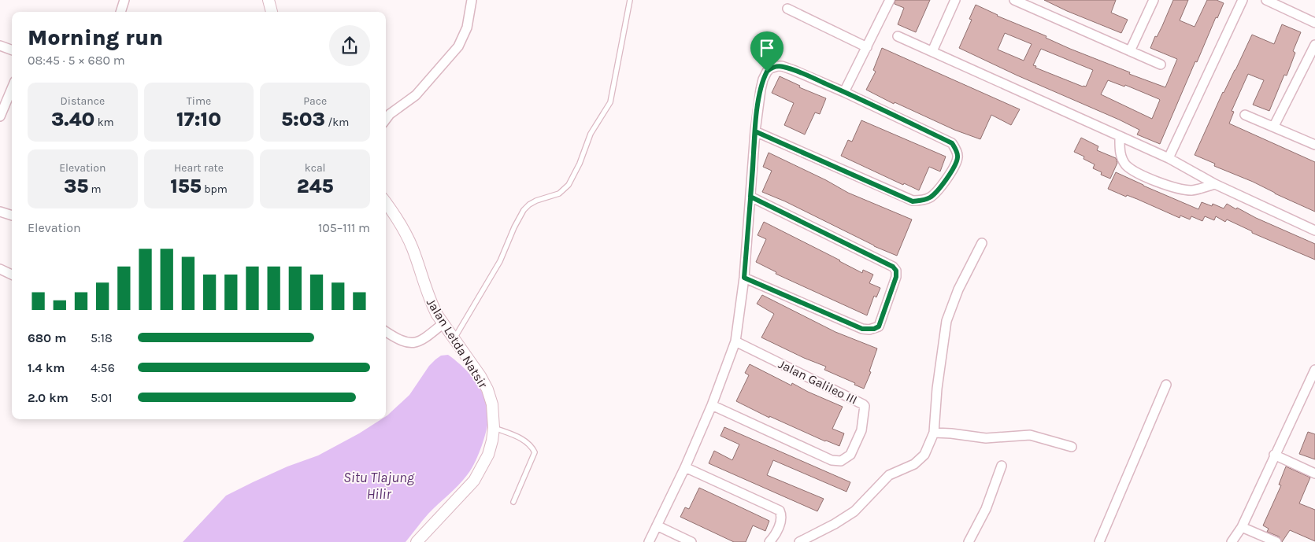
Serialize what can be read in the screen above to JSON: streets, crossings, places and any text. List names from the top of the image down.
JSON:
{
  "streets": {
    "street": ["Jalan Letda Natsir", "Jalan Galileo III"]
  },
  "water": ["Situ Tlajung Hilir"],
  "page": {
    "heading": ["Morning run", "08:45 · 5 × 680 m"],
    "stats": [
      ["Distance", "3.40 km"],
      ["Time", "17:10"],
      ["Pace", "5:03 /km"],
      ["Elevation", "35 m"],
      ["Heart rate", "155 bpm"],
      ["kcal", "245"]
    ],
    "chart": ["Elevation", "105–111 m"],
    "list": [
      {
        "name": "680 m",
        "note": "5:18"
      },
      {
        "name": "1.4 km",
        "note": "4:56"
      },
      {
        "name": "2.0 km",
        "note": "5:01"
      }
    ]
  }
}
